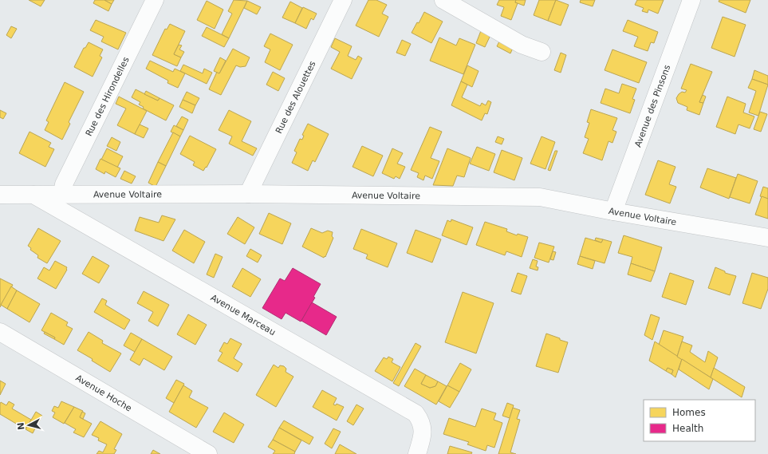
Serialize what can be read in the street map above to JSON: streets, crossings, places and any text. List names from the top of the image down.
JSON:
{
  "streets": {
    "street": [
      "Rue des Hirondelles",
      "Rue des Alouettes",
      "Avenue des Pinsons",
      "Avenue Voltaire",
      "Avenue Marceau",
      "Avenue Hoche"
    ]
  },
  "crossings": [
    ["Rue des Hirondelles", "Avenue Voltaire"],
    ["Rue des Alouettes", "Avenue Voltaire"],
    ["Avenue des Pinsons", "Avenue Voltaire"],
    ["Avenue Voltaire", "Avenue Marceau"]
  ],
  "legend": ["Homes", "Health"],
  "north": "left"
}
